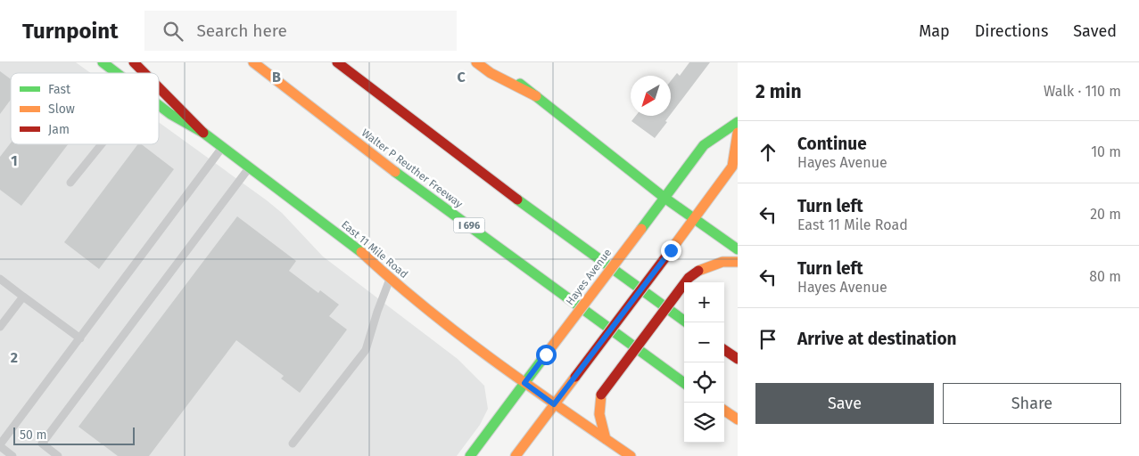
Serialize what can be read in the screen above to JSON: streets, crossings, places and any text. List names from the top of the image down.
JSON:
{
  "streets": {
    "main road": [
      "Walter P Reuther Freeway",
      "I 696",
      "East 11 Mile Road",
      "Hayes Avenue"
    ]
  },
  "crossings": [
    ["East 11 Mile Road", "Hayes Avenue"]
  ],
  "legend": ["Fast", "Slow", "Jam"],
  "scale_bar": "50 m",
  "north": "bottom left",
  "page": {
    "header": "Turnpoint",
    "search": "Search here",
    "nav": ["Map", "Directions", "Saved"],
    "heading": ["2 min", "Walk · 110 m"],
    "list": [
      ["Continue", "Hayes Avenue", "10 m"],
      ["Turn left", "East 11 Mile Road", "20 m"],
      ["Turn left", "Hayes Avenue", "80 m"],
      "Arrive at destination"
    ],
    "map_buttons": ["+", "−"],
    "buttons": ["Save", "Share"],
    "scale": "50 m"
  },
  "grid": {
    "columns": ["B", "C"],
    "rows": ["1", "2"]
  }
}
